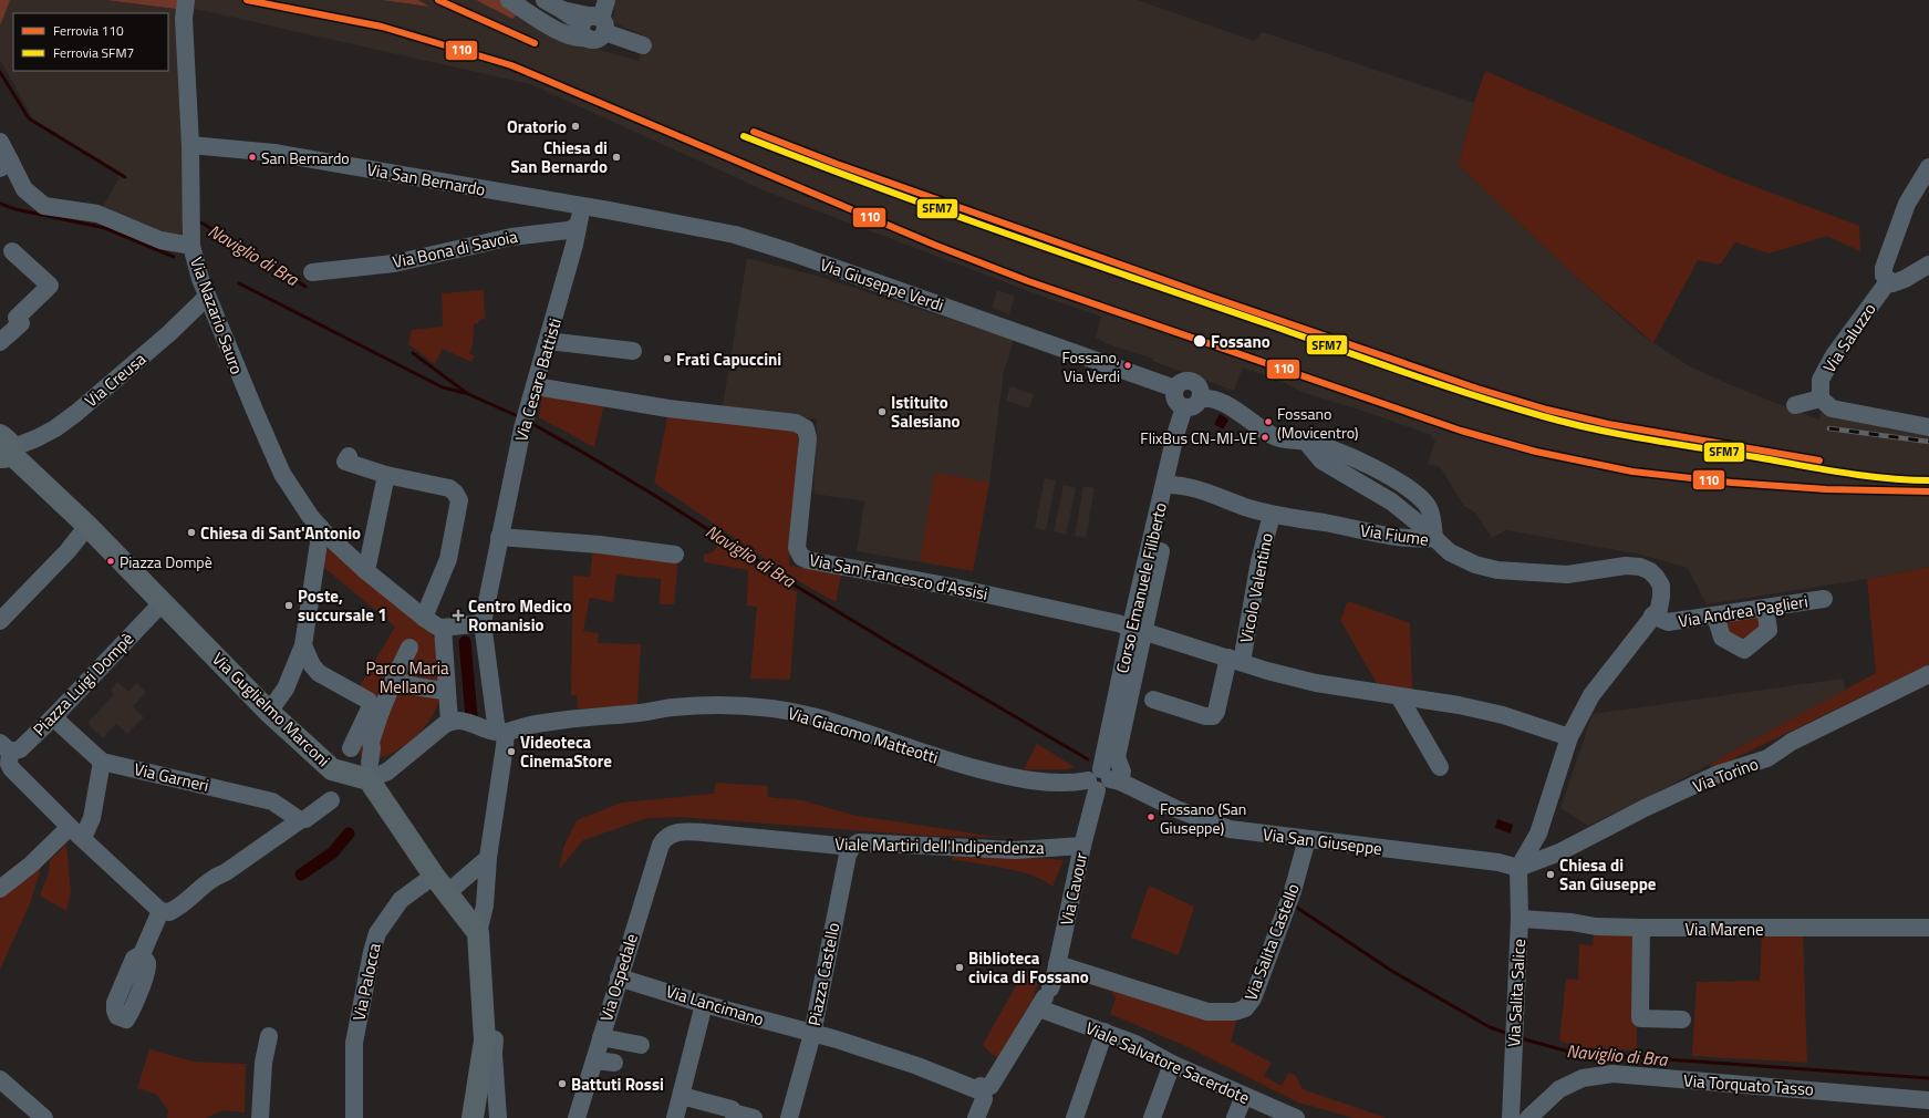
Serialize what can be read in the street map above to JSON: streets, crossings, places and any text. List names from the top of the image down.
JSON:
{
  "streets": {
    "main road": ["Via Guglielmo Marconi"],
    "street": [
      "Via San Bernardo",
      "Via Bona di Savoia",
      "Via Giuseppe Verdi",
      "Via Nazario Sauro",
      "Via Saluzzo",
      "Via Creusa",
      "Via Cesare Battisti",
      "Via Fiume",
      "Via San Francesco d'Assisi",
      "Corso Emanuele Filiberto",
      "Vicolo Valentino",
      "Via Andrea Paglieri",
      "Piazza Luigi Dompè",
      "Via Giacomo Matteotti",
      "Via Torino",
      "Via Garneri",
      "Via San Giuseppe",
      "Viale Martiri dell'Indipendenza",
      "Via Cavour",
      "Via Marene",
      "Via Salita Castello",
      "Piazza Castello",
      "Via Ospedale",
      "Via Palocca",
      "Via Salita Salice",
      "Via Lancimano",
      "Viale Salvatore Sacerdote",
      "Via Torquato Tasso"
    ]
  },
  "crossings": [
    ["Via San Bernardo", "Via Bona di Savoia"],
    ["Via San Bernardo", "Via Giuseppe Verdi"],
    ["Via San Bernardo", "Via Nazario Sauro"],
    ["Via San Bernardo", "Via Cesare Battisti"],
    ["Via Bona di Savoia", "Via Giuseppe Verdi"],
    ["Via Bona di Savoia", "Via Cesare Battisti"],
    ["Via Giuseppe Verdi", "Via Cesare Battisti"],
    ["Via Giuseppe Verdi", "Corso Emanuele Filiberto"],
    ["Via Nazario Sauro", "Via Creusa"],
    ["Via Creusa", "Via Guglielmo Marconi"],
    ["Via Cesare Battisti", "Via San Francesco d'Assisi"],
    ["Via Cesare Battisti", "Via Giacomo Matteotti"],
    ["Via Fiume", "Corso Emanuele Filiberto"],
    ["Via Fiume", "Vicolo Valentino"],
    ["Via Fiume", "Via Andrea Paglieri"],
    ["Via San Francesco d'Assisi", "Corso Emanuele Filiberto"],
    ["Corso Emanuele Filiberto", "Via Giacomo Matteotti"],
    ["Corso Emanuele Filiberto", "Via San Giuseppe"],
    ["Corso Emanuele Filiberto", "Via Cavour"],
    ["Via Andrea Paglieri", "Via Torino"],
    ["Via Andrea Paglieri", "Via San Giuseppe"],
    ["Via Andrea Paglieri", "Via Salita Salice"],
    ["Piazza Luigi Dompè", "Via Guglielmo Marconi"],
    ["Piazza Luigi Dompè", "Via Garneri"],
    ["Via Giacomo Matteotti", "Via San Giuseppe"],
    ["Via Giacomo Matteotti", "Via Cavour"],
    ["Via Torino", "Via San Giuseppe"],
    ["Via Torino", "Via Salita Salice"],
    ["Via San Giuseppe", "Via Cavour"],
    ["Via San Giuseppe", "Via Salita Castello"],
    ["Via San Giuseppe", "Via Salita Salice"],
    ["Viale Martiri dell'Indipendenza", "Via Cavour"],
    ["Viale Martiri dell'Indipendenza", "Piazza Castello"],
    ["Viale Martiri dell'Indipendenza", "Via Ospedale"],
    ["Via Cavour", "Via Salita Castello"],
    ["Via Cavour", "Piazza Castello"],
    ["Via Cavour", "Viale Salvatore Sacerdote"],
    ["Via Marene", "Via Salita Salice"],
    ["Piazza Castello", "Via Lancimano"],
    ["Via Ospedale", "Via Lancimano"]
  ],
  "water": ["Naviglio di Bra"],
  "parks": ["Parco Maria Mellano"],
  "places": {
    "other": [
      "Oratorio",
      "San Bernardo",
      "Chiesa di San Bernardo",
      "Fossano",
      "Frati Capuccini",
      "Fossano, Via Verdi",
      "Istituito Salesiano",
      "Fossano (Movicentro)",
      "FlixBus CN-MI-VE",
      "Chiesa di Sant'Antonio",
      "Piazza Dompè",
      "Poste, succursale 1",
      "Videoteca CinemaStore",
      "Fossano (San Giuseppe)",
      "Chiesa di San Giuseppe",
      "Biblioteca civica di Fossano",
      "Battuti Rossi"
    ],
    "health": ["Centro Medico Romanisio"]
  },
  "lines": ["rail line 110", "rail line SFM7"],
  "legend": ["Ferrovia 110", "Ferrovia SFM7"]
}
